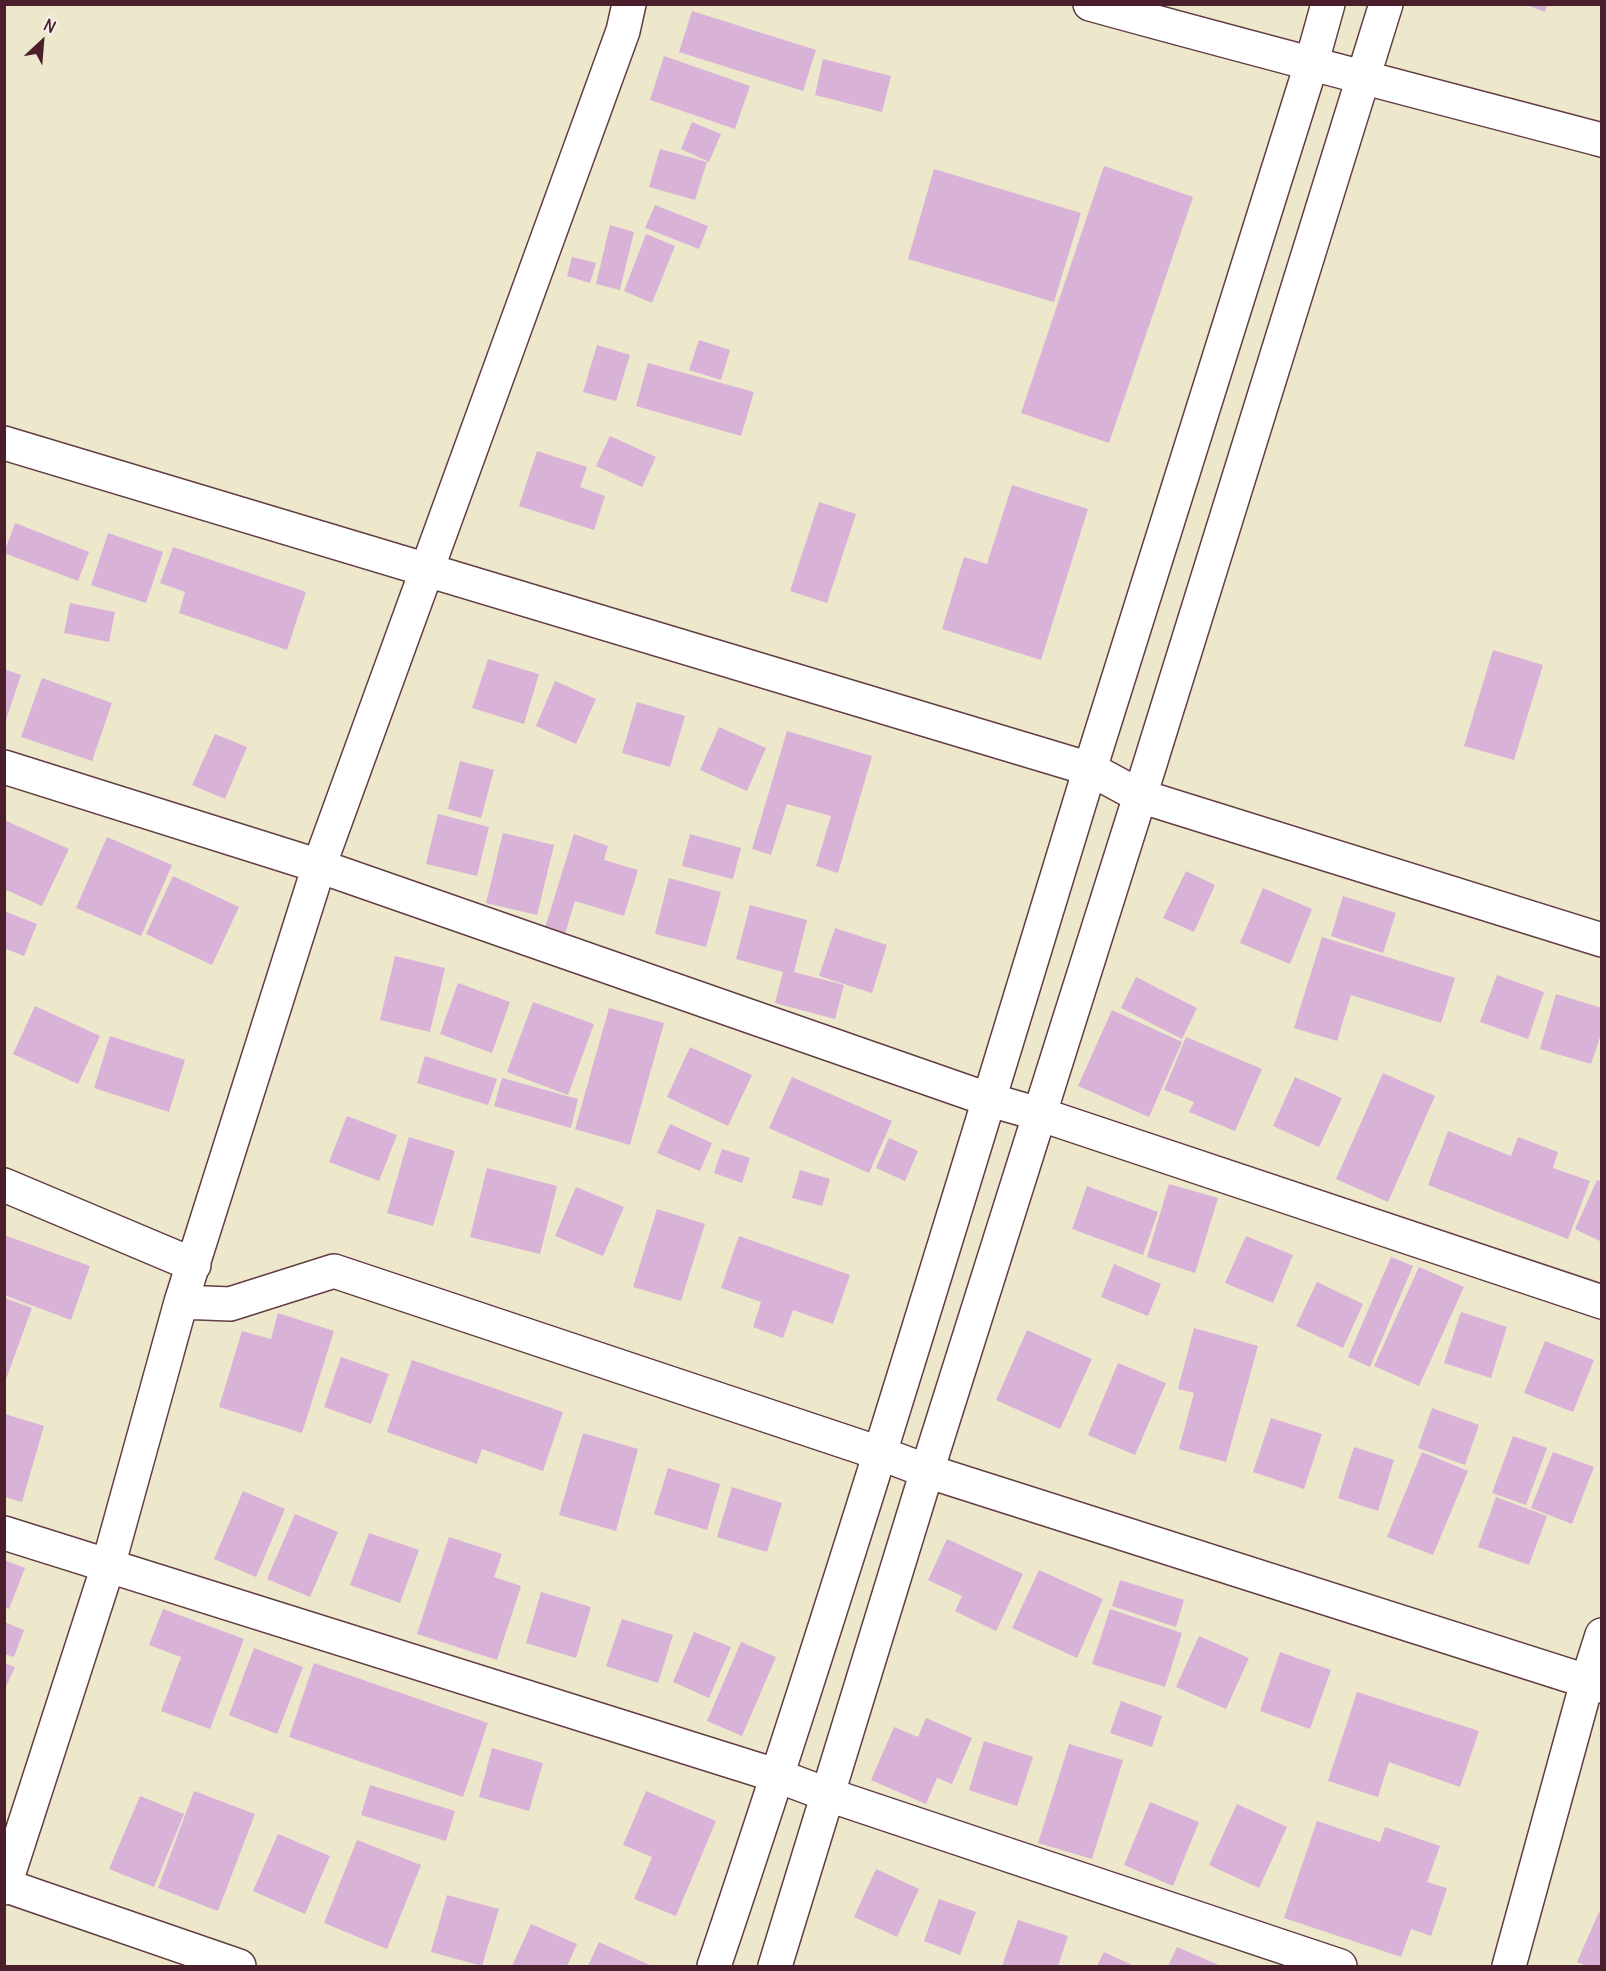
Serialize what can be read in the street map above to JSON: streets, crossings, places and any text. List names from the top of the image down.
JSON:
{
  "north": "top right"
}
